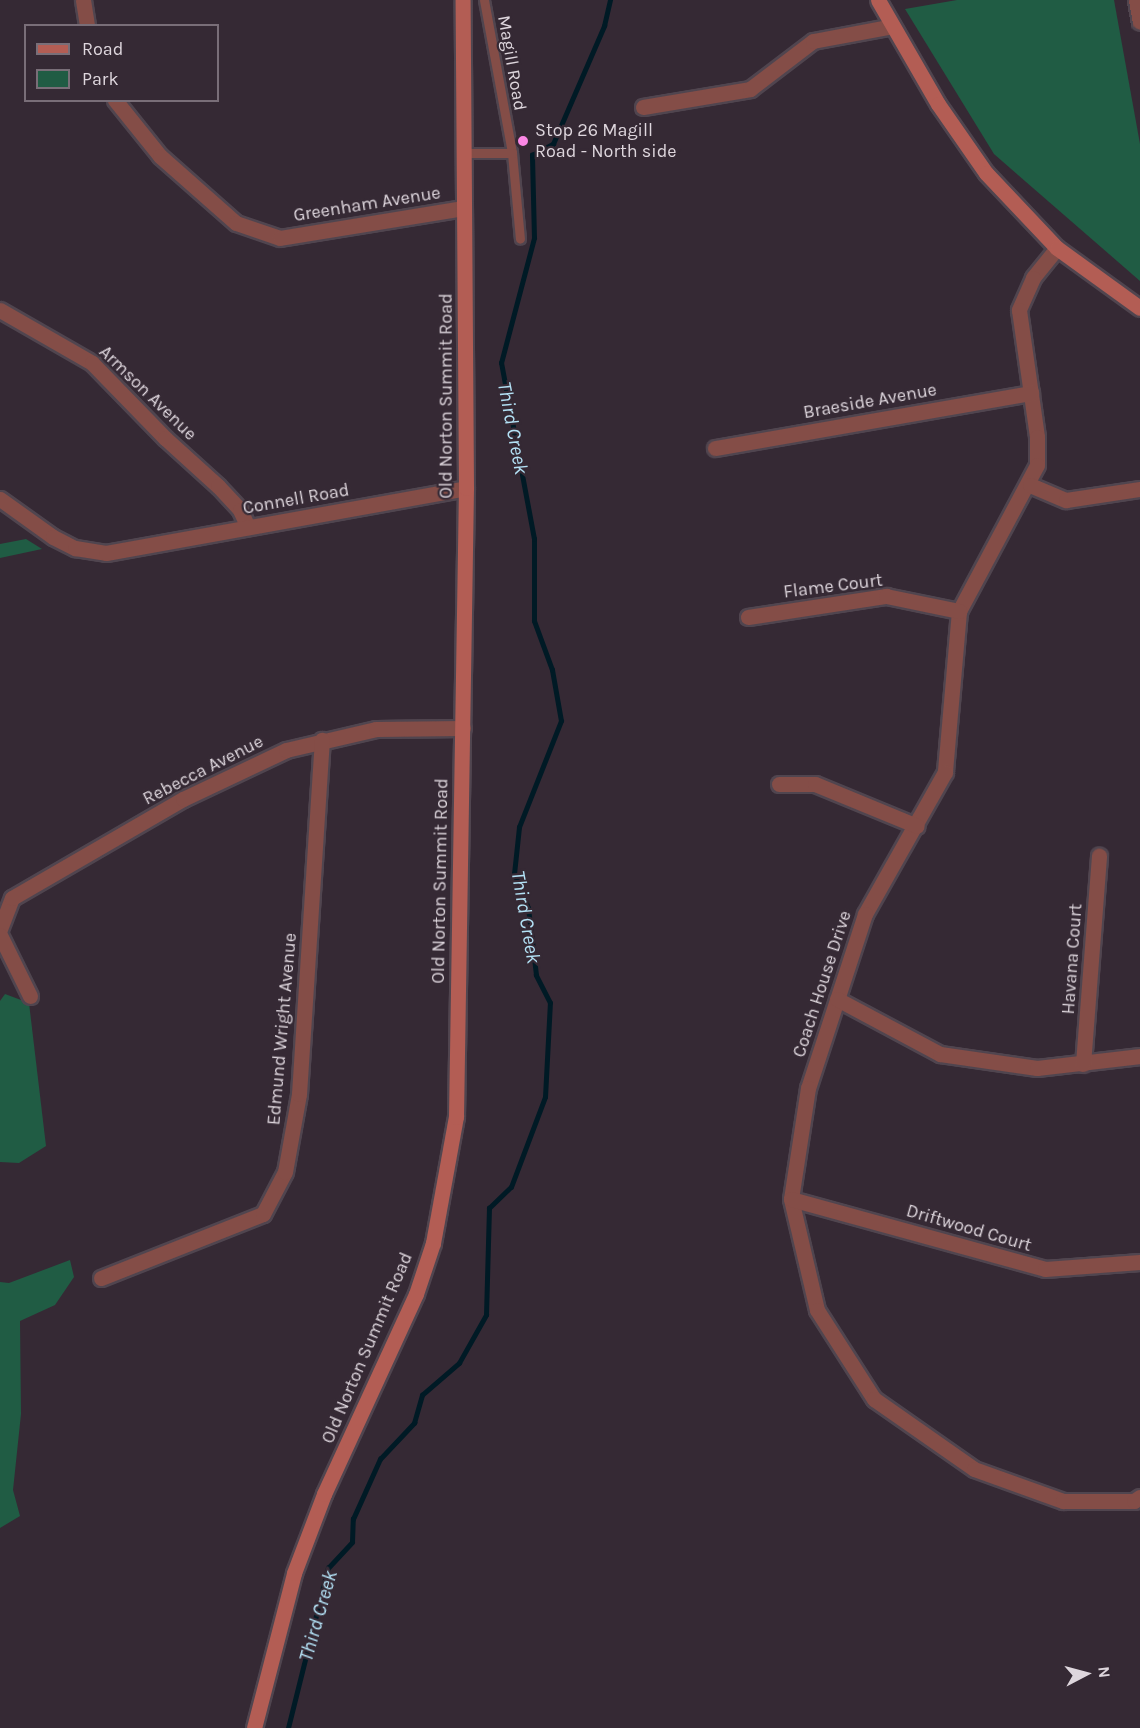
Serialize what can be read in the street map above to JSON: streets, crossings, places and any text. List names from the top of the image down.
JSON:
{
  "streets": {
    "main road": ["Old Norton Summit Road"],
    "street": [
      "Greenham Avenue",
      "Armson Avenue",
      "Braeside Avenue",
      "Connell Road",
      "Flame Court",
      "Rebecca Avenue",
      "Havana Court",
      "Coach House Drive",
      "Edmund Wright Avenue",
      "Driftwood Court"
    ],
    "lane": ["Magill Road"]
  },
  "crossings": [
    ["Greenham Avenue", "Old Norton Summit Road"],
    ["Armson Avenue", "Connell Road"],
    ["Old Norton Summit Road", "Connell Road"],
    ["Old Norton Summit Road", "Rebecca Avenue"],
    ["Braeside Avenue", "Coach House Drive"],
    ["Flame Court", "Coach House Drive"],
    ["Rebecca Avenue", "Edmund Wright Avenue"],
    ["Coach House Drive", "Driftwood Court"]
  ],
  "water": ["Third Creek"],
  "places": ["Stop 26 Magill Road - North side"],
  "legend": ["Road", "Park"],
  "north": "right"
}
